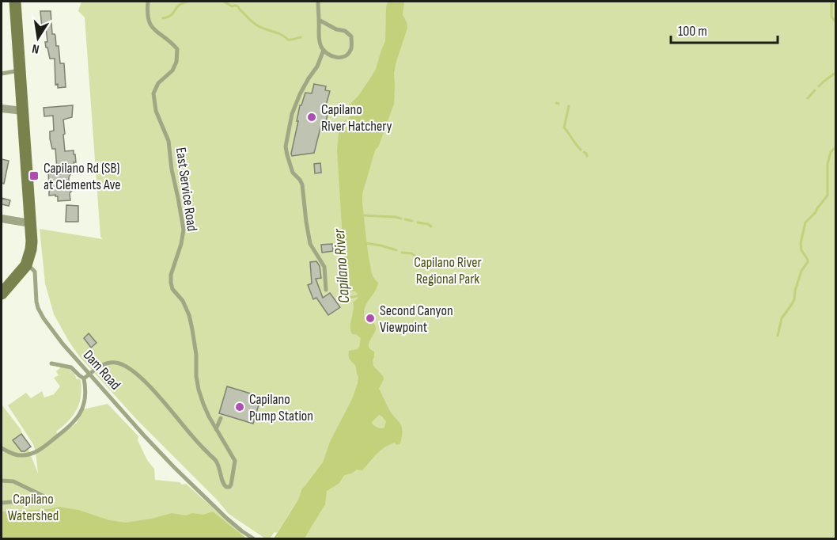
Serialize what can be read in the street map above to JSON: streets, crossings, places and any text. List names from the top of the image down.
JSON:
{
  "streets": {
    "lane": ["East Service Road", "Dam Road"]
  },
  "crossings": [
    ["East Service Road", "Dam Road"]
  ],
  "water": ["Capilano River"],
  "parks": ["Capilano River Regional Park", "Capilano Watershed"],
  "places": {
    "other": ["Capilano River Hatchery", "Second Canyon Viewpoint", "Capilano Pump Station"],
    "transit": ["Capilano Rd (SB) at Clements Ave"]
  },
  "scale_bar": "100 m",
  "north": "bottom"
}
